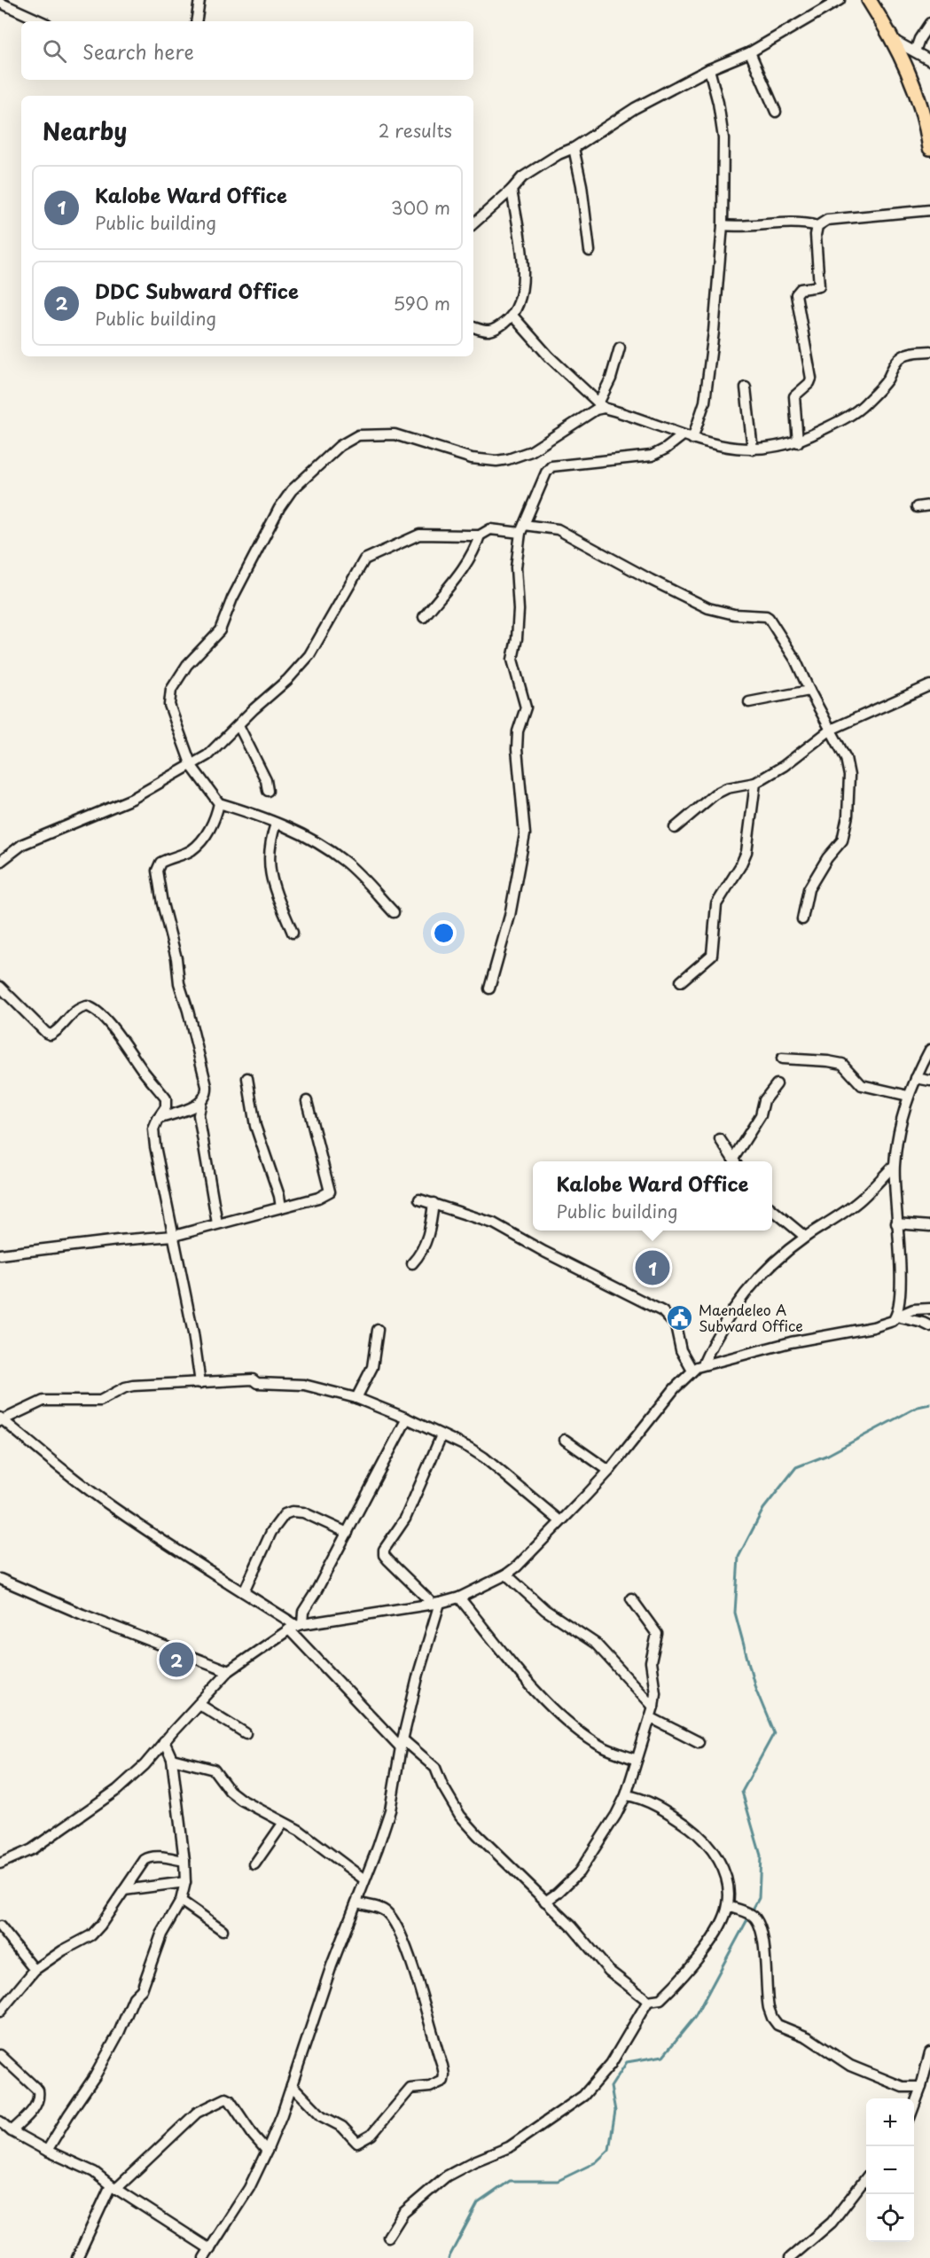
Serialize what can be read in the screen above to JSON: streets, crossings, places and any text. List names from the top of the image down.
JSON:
{
  "places": {
    "public building": ["Maendeleo A Subward Office"]
  },
  "page": {
    "search": "Search here",
    "heading": ["Nearby", "2 results"],
    "list": [
      {
        "mark": "1",
        "name": "Kalobe Ward Office",
        "note": "Public building",
        "value": "300 m"
      },
      {
        "mark": "2",
        "name": "DDC Subward Office",
        "note": "Public building",
        "value": "590 m"
      }
    ],
    "popup": ["Kalobe Ward Office", "Public building"],
    "pins": ["1", "2"],
    "map_buttons": ["+", "−"]
  }
}
